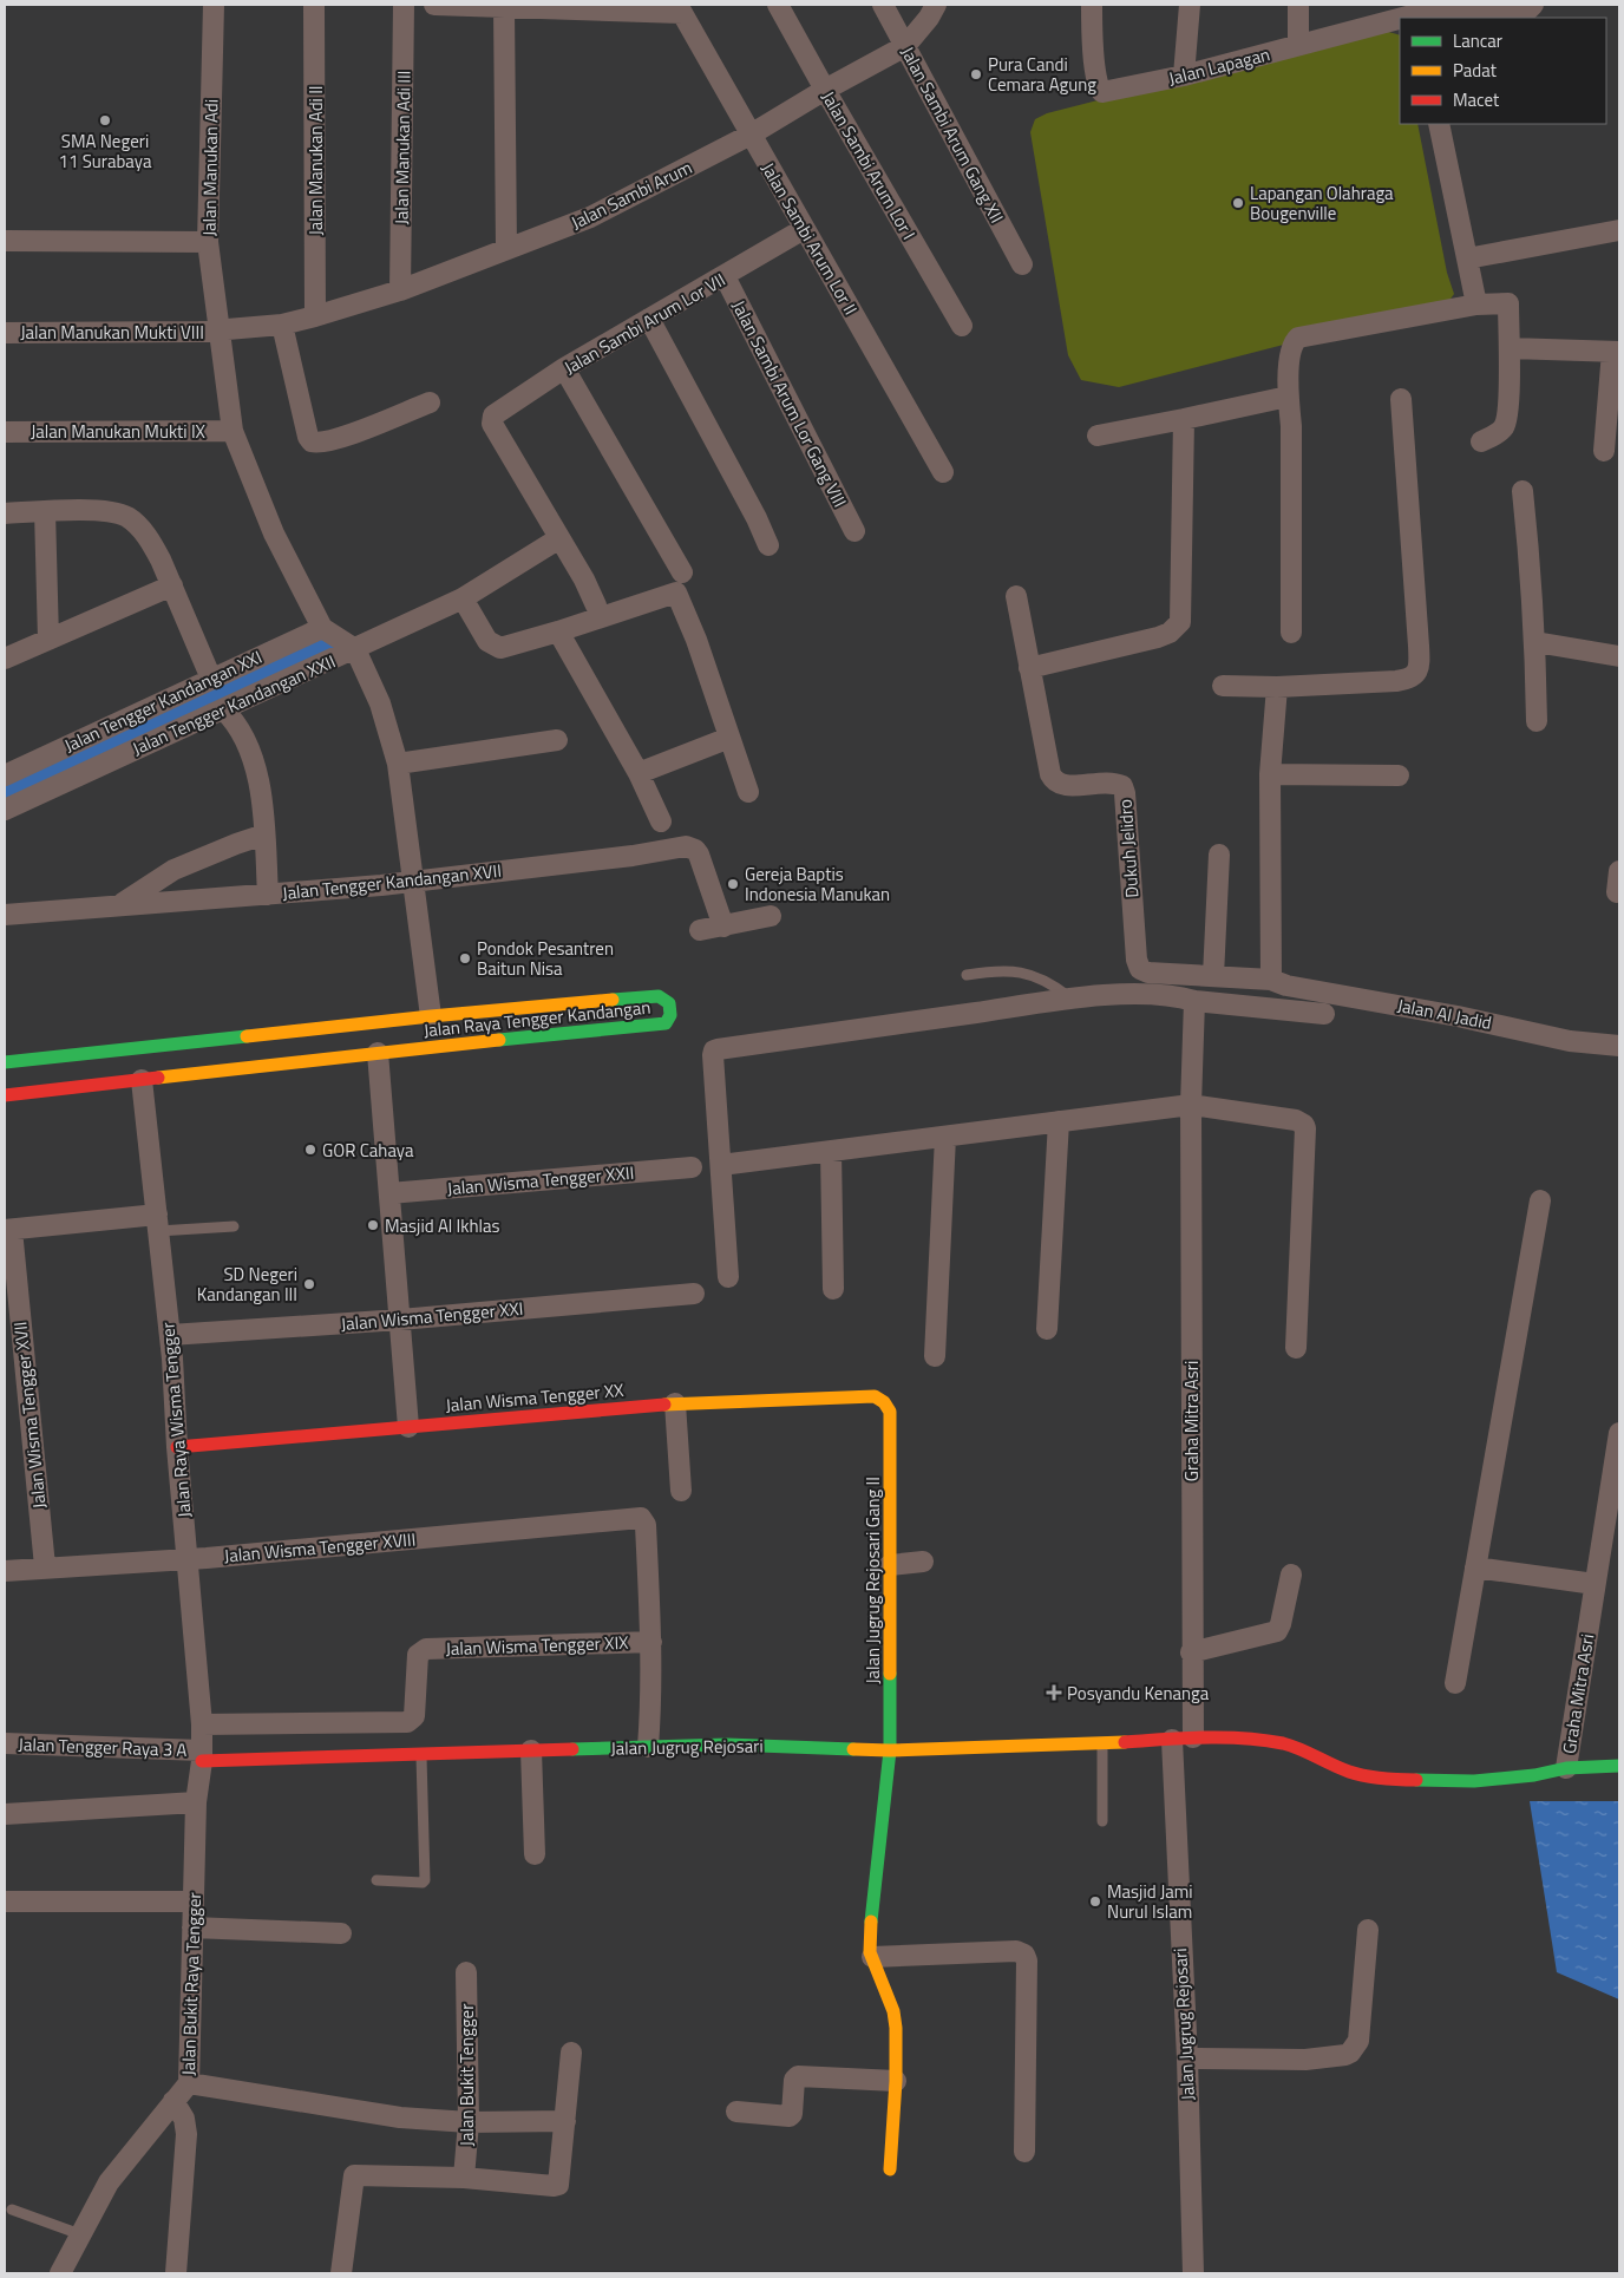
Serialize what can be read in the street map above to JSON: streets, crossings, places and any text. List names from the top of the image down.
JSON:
{
  "streets": {
    "street": [
      "Jalan Lapagan",
      "Jalan Sambi Arum Gang XII",
      "Jalan Manukan Adi III",
      "Jalan Manukan Adi II",
      "Jalan Sambi Arum Lor I",
      "Jalan Manukan Adi",
      "Jalan Sambi Arum",
      "Jalan Sambi Arum Lor II",
      "Jalan Sambi Arum Lor VII",
      "Jalan Manukan Mukti VIII",
      "Jalan Sambi Arum Lor Gang VIII",
      "Jalan Manukan Mukti IX",
      "Jalan Tengger Kandangan XXI",
      "Jalan Tengger Kandangan XXII",
      "Dukuh Jelidro",
      "Jalan Tengger Kandangan XVII",
      "Jalan Al Jadid",
      "Jalan Raya Tengger Kandangan",
      "Jalan Wisma Tengger XXII",
      "Jalan Wisma Tengger XXI",
      "Jalan Wisma Tengger XX",
      "Jalan Wisma Tengger XVII",
      "Jalan Raya Wisma Tengger",
      "Graha Mitra Asri",
      "Jalan Wisma Tengger XVIII",
      "Jalan Jugrug Rejosari Gang II",
      "Jalan Wisma Tengger XIX",
      "Jalan Tengger Raya 3 A",
      "Jalan Jugrug Rejosari",
      "Jalan Bukit Raya Tengger",
      "Jalan Bukit Tengger"
    ]
  },
  "crossings": [
    ["Jalan Sambi Arum Gang XII", "Jalan Sambi Arum"],
    ["Jalan Manukan Adi III", "Jalan Sambi Arum"],
    ["Jalan Manukan Adi II", "Jalan Sambi Arum"],
    ["Jalan Sambi Arum Lor I", "Jalan Sambi Arum"],
    ["Jalan Manukan Adi", "Jalan Sambi Arum"],
    ["Jalan Manukan Adi", "Jalan Manukan Mukti VIII"],
    ["Jalan Manukan Adi", "Jalan Manukan Mukti IX"],
    ["Jalan Manukan Adi", "Jalan Tengger Kandangan XXI"],
    ["Jalan Sambi Arum", "Jalan Sambi Arum Lor II"],
    ["Jalan Sambi Arum", "Jalan Manukan Mukti VIII"],
    ["Jalan Sambi Arum Lor II", "Jalan Sambi Arum Lor VII"],
    ["Jalan Sambi Arum Lor VII", "Jalan Sambi Arum Lor Gang VIII"],
    ["Jalan Sambi Arum Lor VII", "Jalan Tengger Kandangan XXII"],
    ["Dukuh Jelidro", "Jalan Al Jadid"],
    ["Jalan Raya Tengger Kandangan", "Jalan Raya Wisma Tengger"],
    ["Jalan Wisma Tengger XXI", "Jalan Raya Wisma Tengger"],
    ["Jalan Wisma Tengger XX", "Jalan Raya Wisma Tengger"],
    ["Jalan Wisma Tengger XX", "Jalan Jugrug Rejosari Gang II"],
    ["Jalan Wisma Tengger XVII", "Jalan Wisma Tengger XVIII"],
    ["Jalan Raya Wisma Tengger", "Jalan Wisma Tengger XVIII"],
    ["Jalan Raya Wisma Tengger", "Jalan Wisma Tengger XIX"],
    ["Jalan Raya Wisma Tengger", "Jalan Tengger Raya 3 A"],
    ["Jalan Raya Wisma Tengger", "Jalan Jugrug Rejosari"],
    ["Jalan Raya Wisma Tengger", "Jalan Bukit Raya Tengger"],
    ["Graha Mitra Asri", "Jalan Jugrug Rejosari"],
    ["Jalan Wisma Tengger XVIII", "Jalan Wisma Tengger XIX"],
    ["Jalan Jugrug Rejosari Gang II", "Jalan Jugrug Rejosari"],
    ["Jalan Tengger Raya 3 A", "Jalan Jugrug Rejosari"],
    ["Jalan Tengger Raya 3 A", "Jalan Bukit Raya Tengger"],
    ["Jalan Jugrug Rejosari", "Jalan Bukit Raya Tengger"]
  ],
  "places": {
    "other": [
      "Pura Candi Cemara Agung",
      "SMA Negeri 11 Surabaya",
      "Lapangan Olahraga Bougenville",
      "Gereja Baptis Indonesia Manukan",
      "Pondok Pesantren Baitun Nisa",
      "GOR Cahaya",
      "Masjid Al Ikhlas",
      "SD Negeri Kandangan III",
      "Masjid Jami Nurul Islam"
    ],
    "health": ["Posyandu Kenanga"]
  },
  "legend": ["Lancar", "Padat", "Macet"]
}
